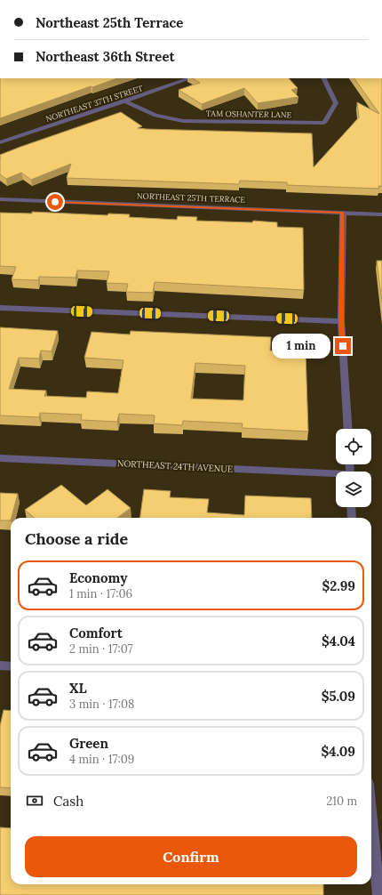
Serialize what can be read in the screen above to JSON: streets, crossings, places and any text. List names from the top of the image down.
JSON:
{
  "streets": {
    "street": [
      "NORTHEAST 37TH STREET",
      "TAM OSHANTER LANE",
      "NORTHEAST 25TH TERRACE",
      "NORTHEAST 24TH AVENUE"
    ]
  },
  "crossings": [
    ["NORTHEAST 37TH STREET", "TAM OSHANTER LANE"]
  ],
  "page": {
    "banner": ["Northeast 25th Terrace", "Northeast 36th Street"],
    "bubble": "1 min",
    "heading": "Choose a ride",
    "list": [
      {
        "name": "Economy",
        "note": "1 min · 17:06",
        "value": "$2.99"
      },
      {
        "name": "Comfort",
        "note": "2 min · 17:07",
        "value": "$4.04"
      },
      {
        "name": "XL",
        "note": "3 min · 17:08",
        "value": "$5.09"
      },
      {
        "name": "Green",
        "note": "4 min · 17:09",
        "value": "$4.09"
      }
    ],
    "pay": ["Cash", "210 m"],
    "buttons": "Confirm"
  }
}
